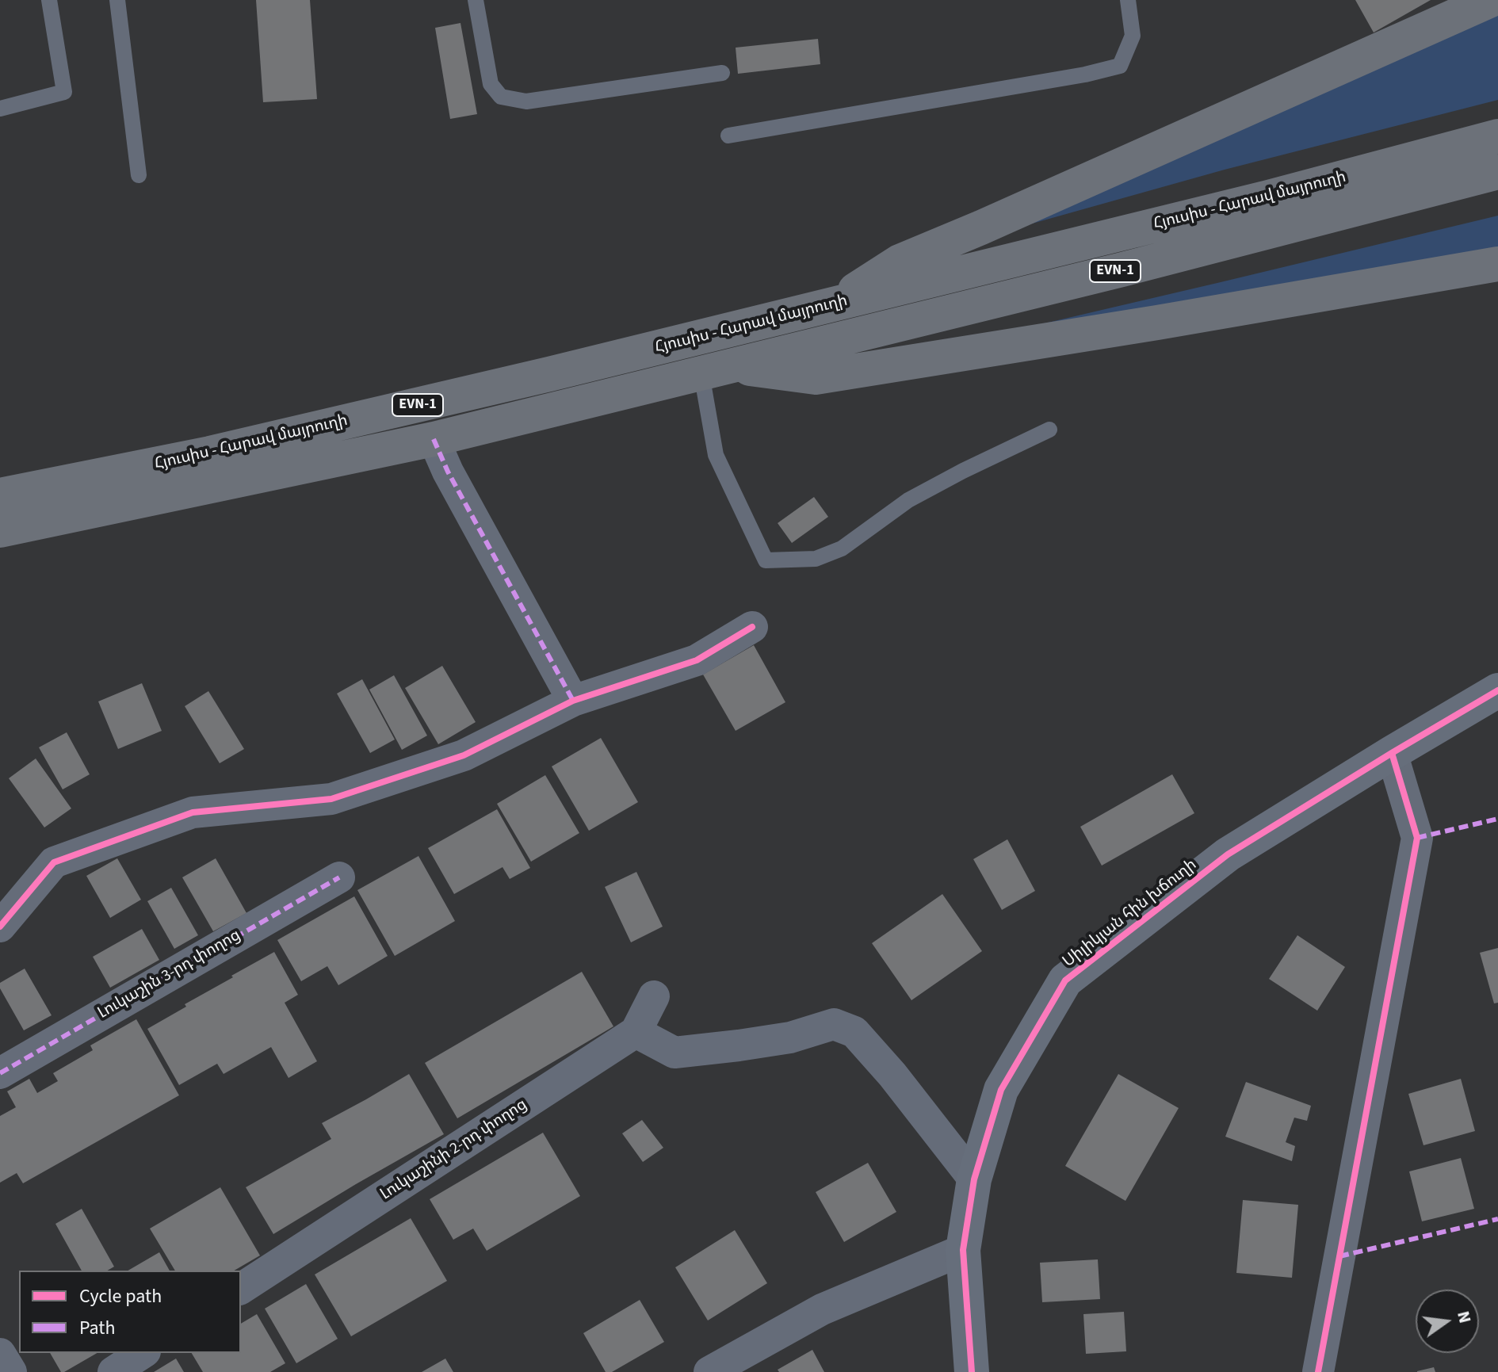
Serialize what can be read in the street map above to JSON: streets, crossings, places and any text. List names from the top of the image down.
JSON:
{
  "streets": {
    "highway": ["Հյուսիս - Հարավ մայրուղի", "EVN-1"],
    "street": ["Սիլիկյան հին խճուղի", "Լուկաշին 3-րդ փողոց", "Լուկաշինի 2-րդ փողոց"]
  },
  "legend": ["Cycle path", "Path"],
  "north": "right"
}
